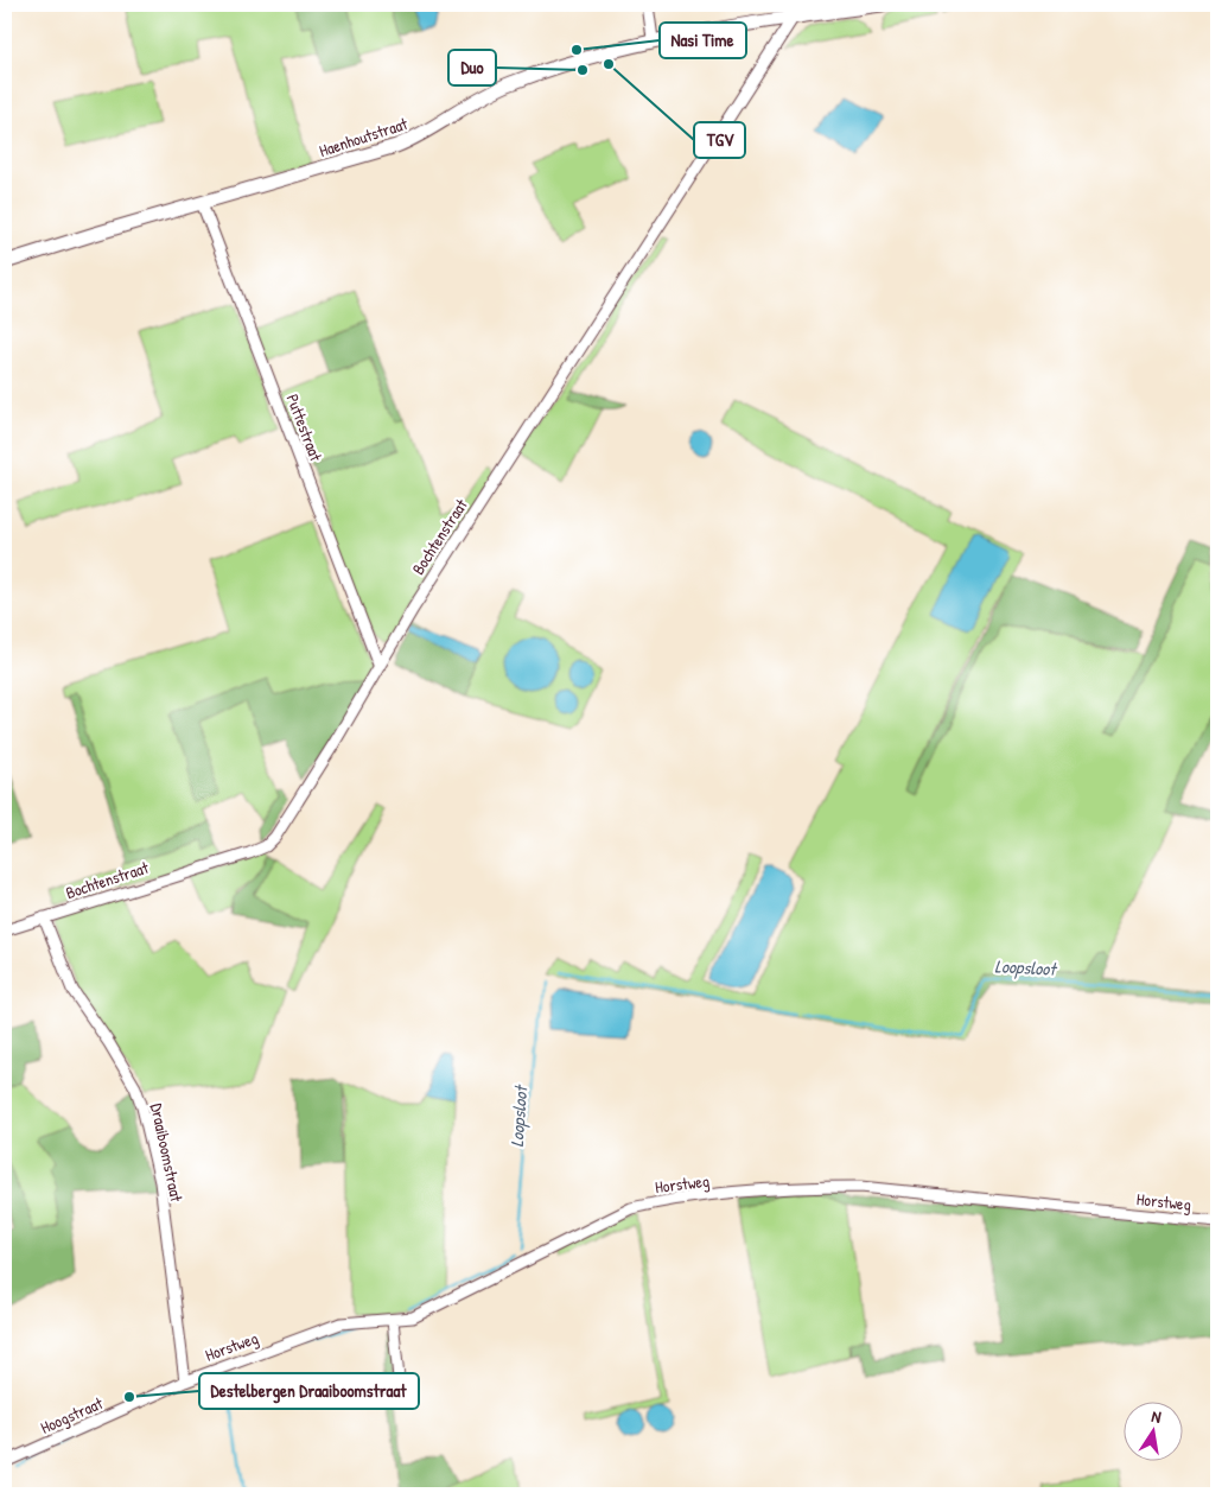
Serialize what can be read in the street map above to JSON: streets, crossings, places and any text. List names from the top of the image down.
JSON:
{
  "streets": {
    "street": [
      "Haenhoutstraat",
      "Puttestraat",
      "Bochtenstraat",
      "Draaiboomstraat",
      "Horstweg",
      "Hoogstraat"
    ]
  },
  "crossings": [
    ["Haenhoutstraat", "Puttestraat"],
    ["Haenhoutstraat", "Bochtenstraat"],
    ["Puttestraat", "Bochtenstraat"],
    ["Bochtenstraat", "Draaiboomstraat"],
    ["Draaiboomstraat", "Horstweg"],
    ["Draaiboomstraat", "Hoogstraat"],
    ["Horstweg", "Hoogstraat"]
  ],
  "water": ["Loopsloot"],
  "places": [
    "Nasi Time",
    "TGV",
    "Duo",
    "Destelbergen Draaiboomstraat"
  ],
  "north": "top"
}
